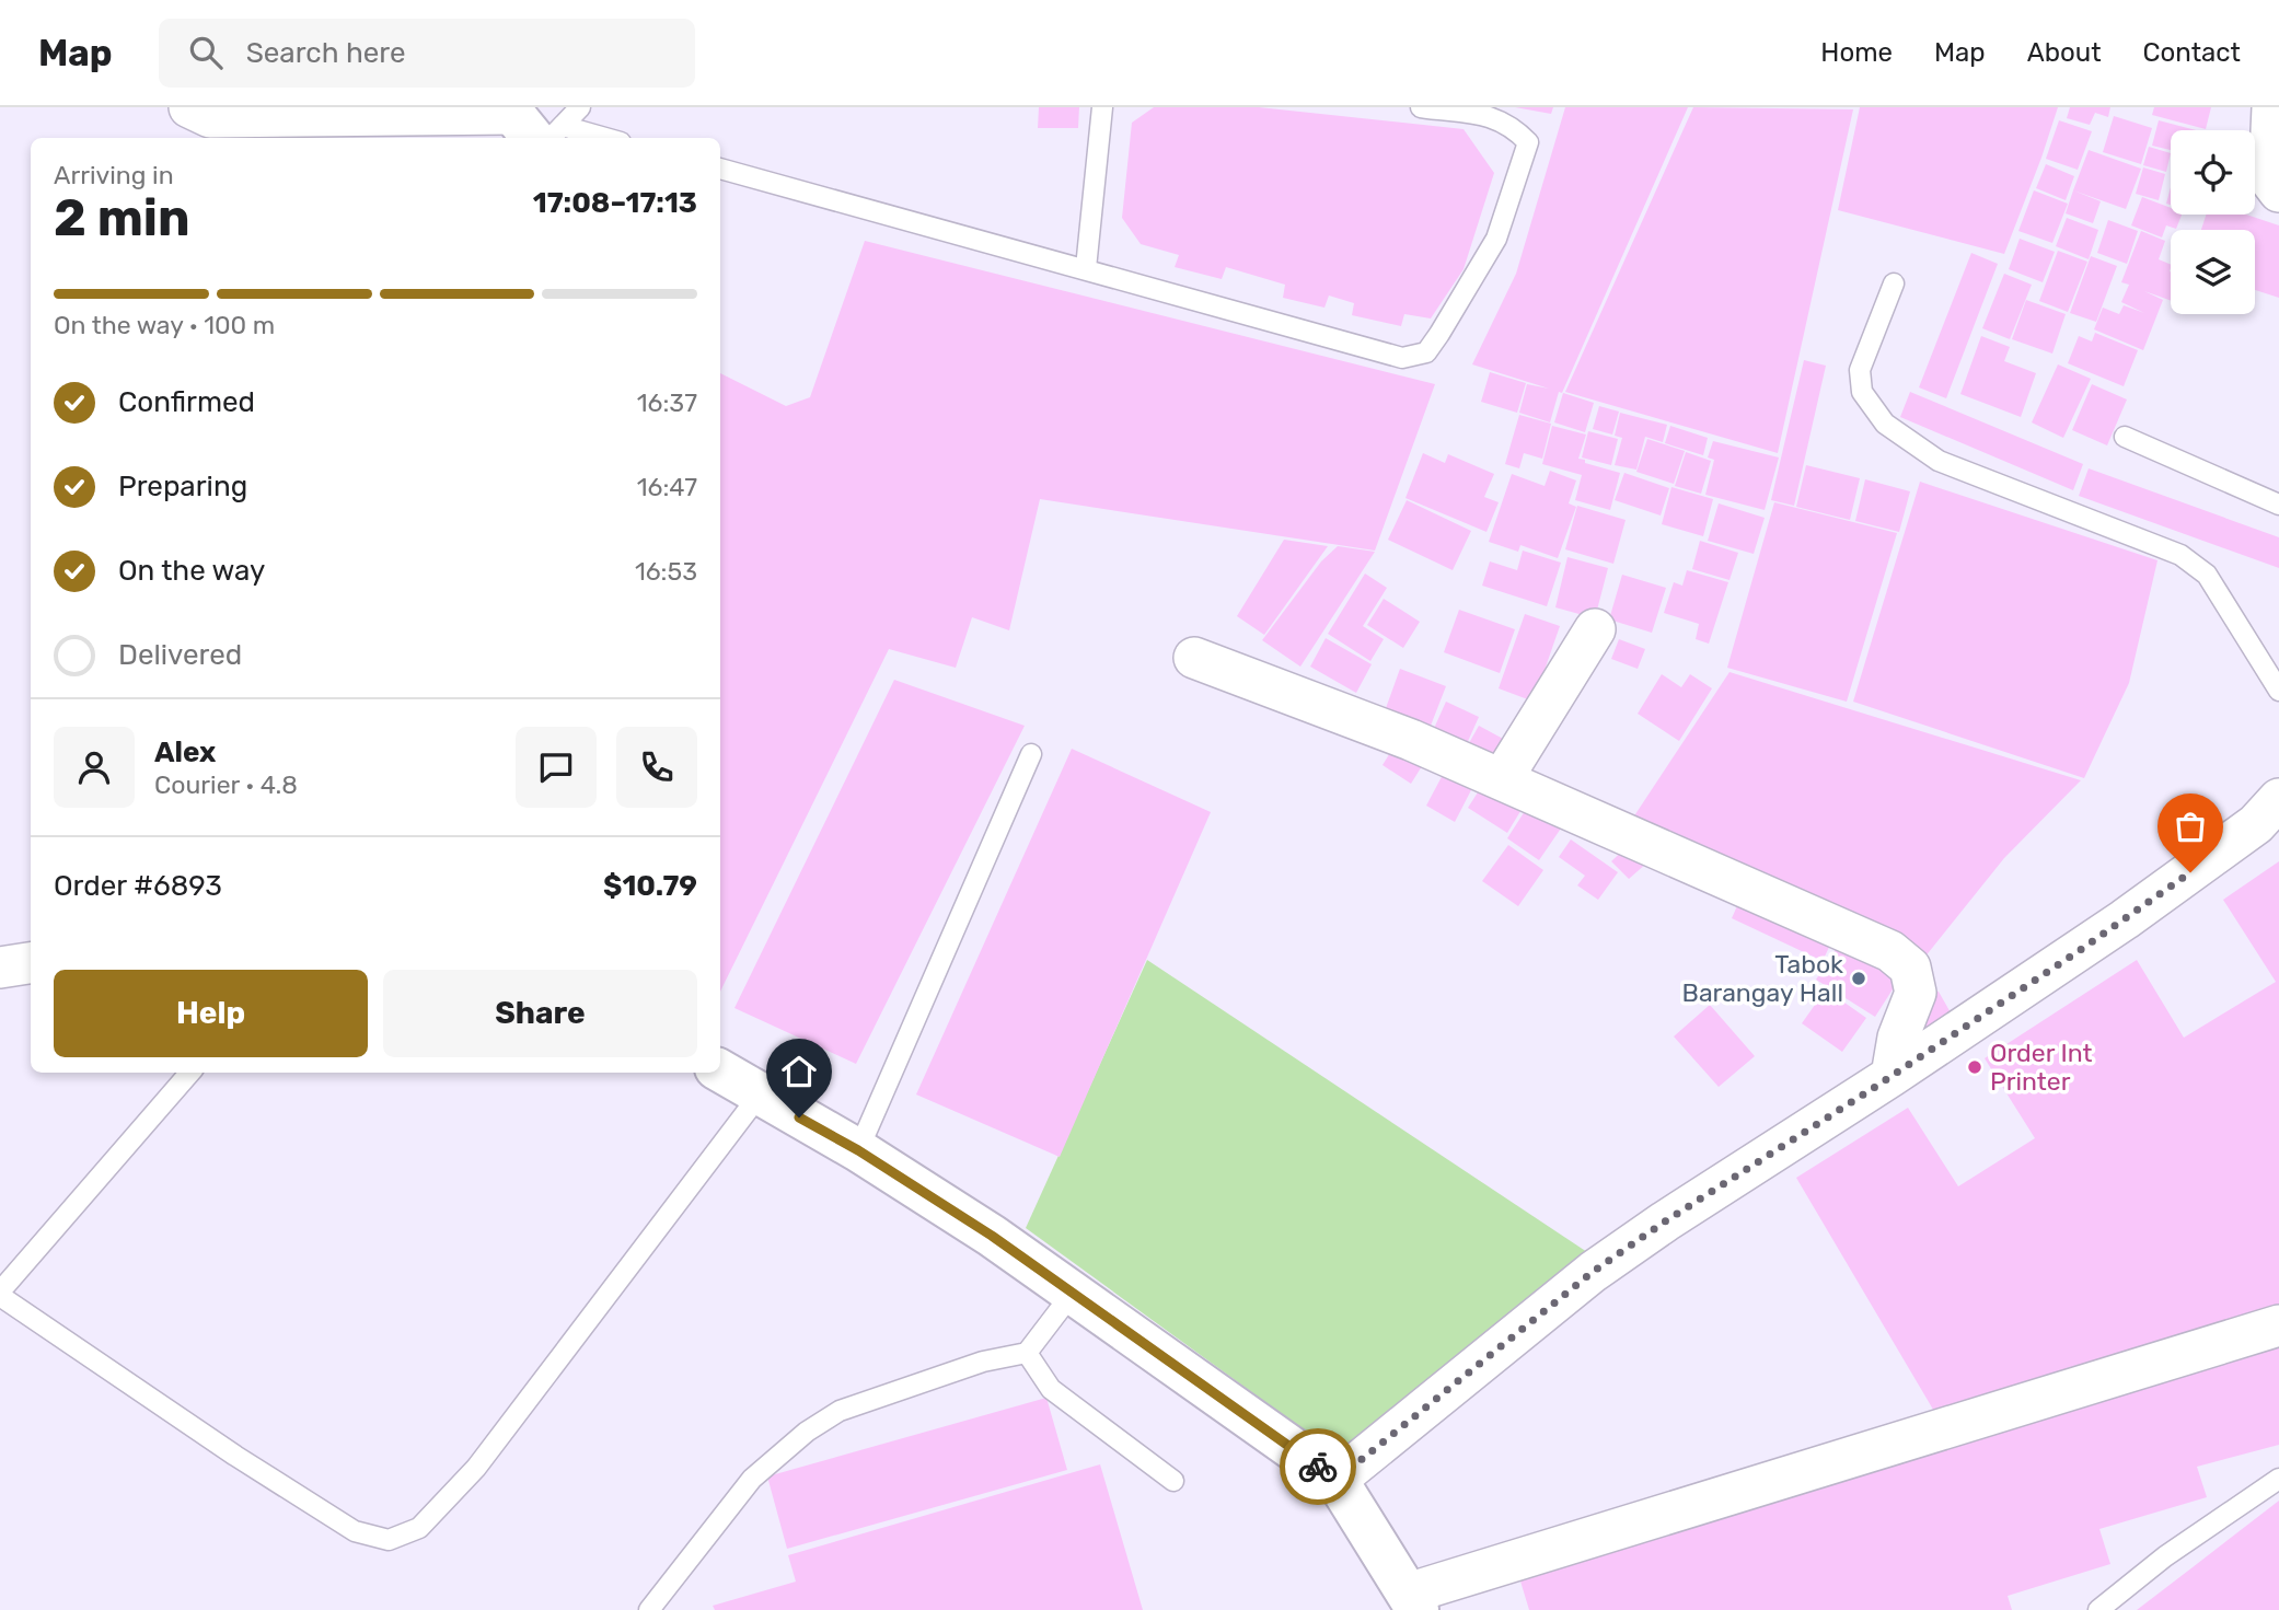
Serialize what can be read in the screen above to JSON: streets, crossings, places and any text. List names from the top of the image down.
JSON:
{
  "places": ["Tabok Barangay Hall", "Order Int Printer"],
  "page": {
    "header": "Map",
    "search": "Search here",
    "nav": [
      "Home",
      "Map",
      "About",
      "Contact"
    ],
    "heading": ["2 min", "Arriving in", "17:08–17:13"],
    "panel": [
      "Alex",
      "Courier · 4.8",
      "Order #6893",
      "$10.79"
    ],
    "bar": "On the way · 100 m",
    "list": [
      ["Confirmed", "16:37"],
      ["Preparing", "16:47"],
      ["On the way", "16:53"],
      "Delivered"
    ],
    "buttons": ["Help", "Share"]
  }
}
